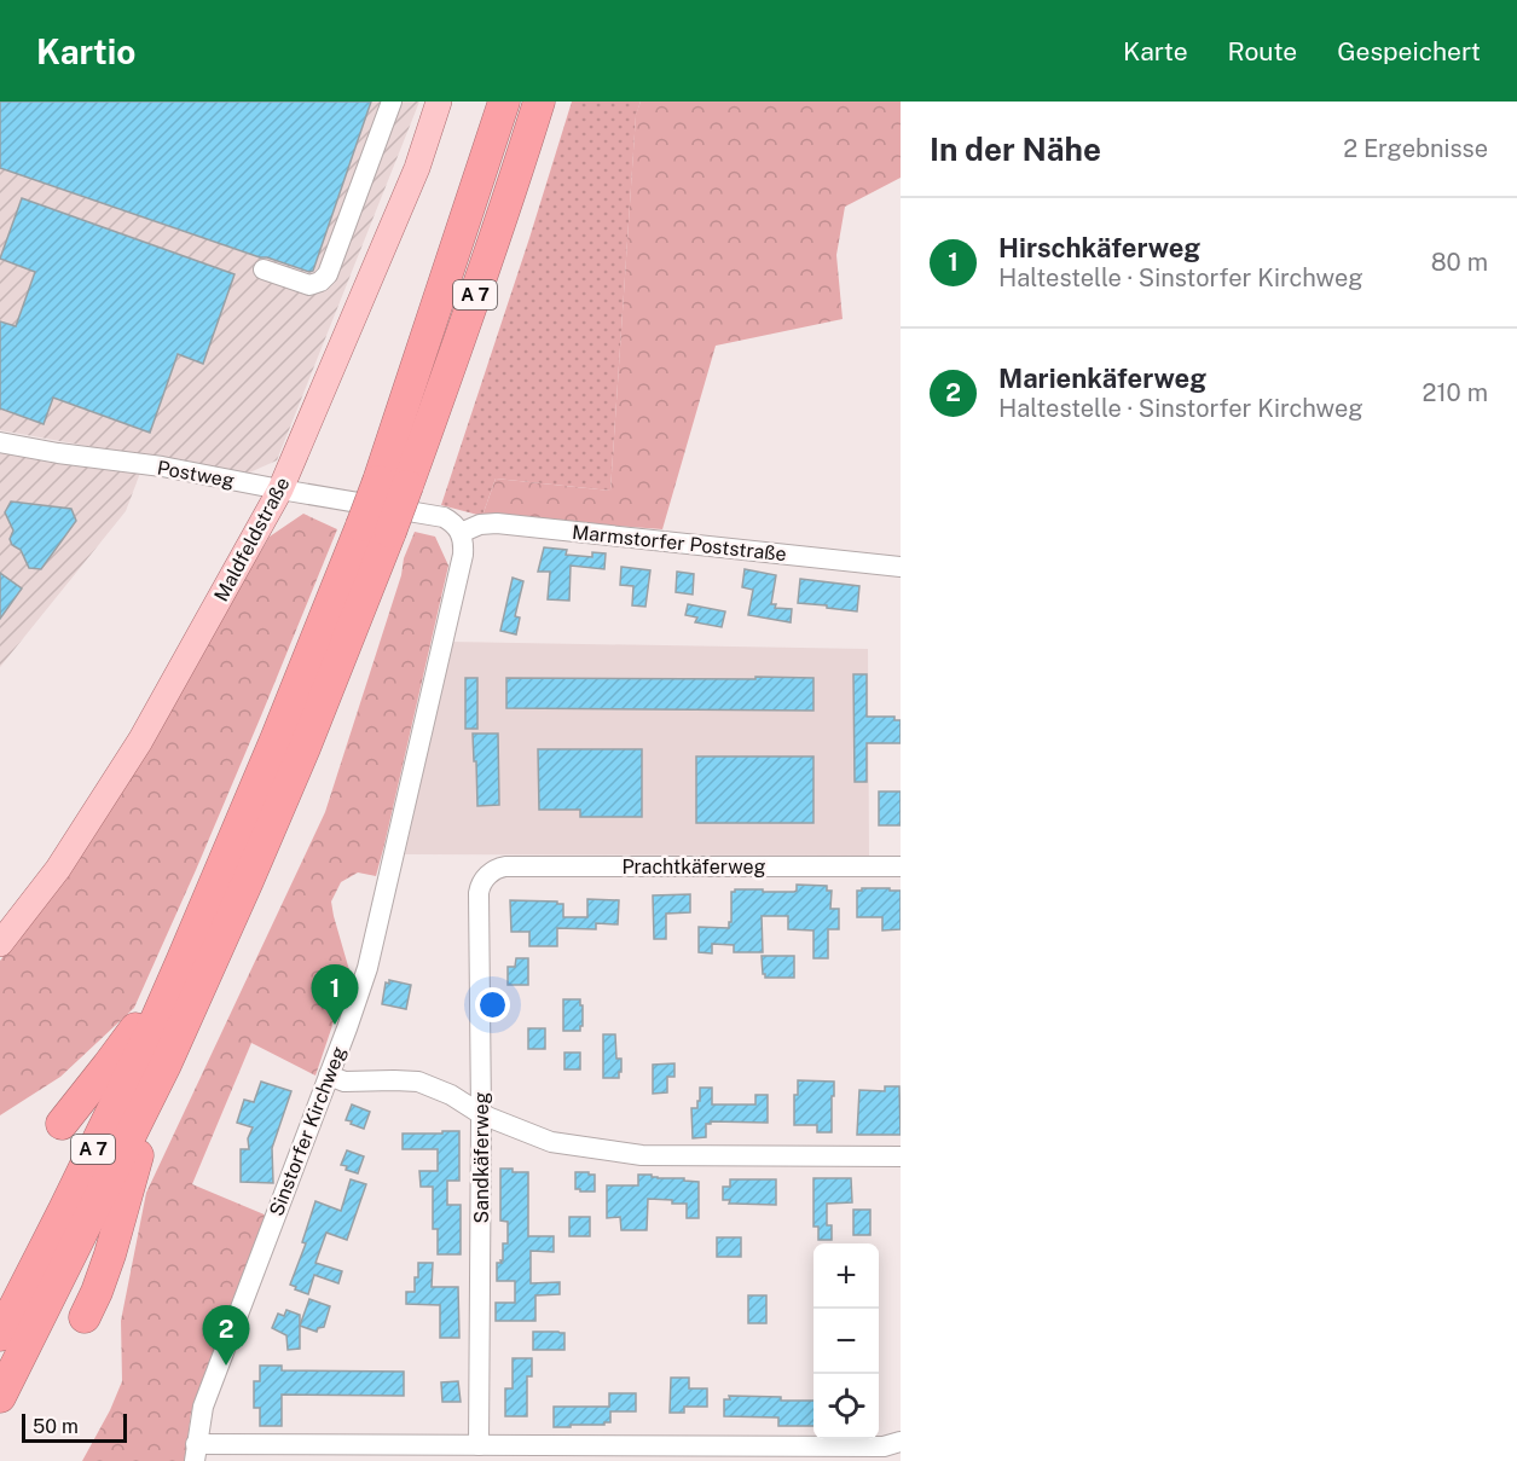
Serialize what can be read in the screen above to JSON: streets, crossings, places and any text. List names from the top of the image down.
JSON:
{
  "streets": {
    "highway": ["A 7"],
    "main road": ["Maldfeldstraße"],
    "street": [
      "Postweg",
      "Marmstorfer Poststraße",
      "Prachtkäferweg",
      "Sinstorfer Kirchweg",
      "Sandkäferweg"
    ]
  },
  "crossings": [
    ["Postweg", "Maldfeldstraße"],
    ["Postweg", "Marmstorfer Poststraße"],
    ["Postweg", "Sinstorfer Kirchweg"],
    ["Marmstorfer Poststraße", "Sinstorfer Kirchweg"],
    ["Prachtkäferweg", "Sandkäferweg"]
  ],
  "scale_bar": "50 m",
  "page": {
    "header": "Kartio",
    "nav": ["Karte", "Route", "Gespeichert"],
    "heading": ["In der Nähe", "2 Ergebnisse"],
    "list": [
      {
        "mark": "1",
        "name": "Hirschkäferweg",
        "note": "Haltestelle · Sinstorfer Kirchweg",
        "value": "80 m"
      },
      {
        "mark": "2",
        "name": "Marienkäferweg",
        "note": "Haltestelle · Sinstorfer Kirchweg",
        "value": "210 m"
      }
    ],
    "pins": ["1", "2"],
    "map_buttons": ["+", "−"],
    "scale": "50 m"
  }
}
